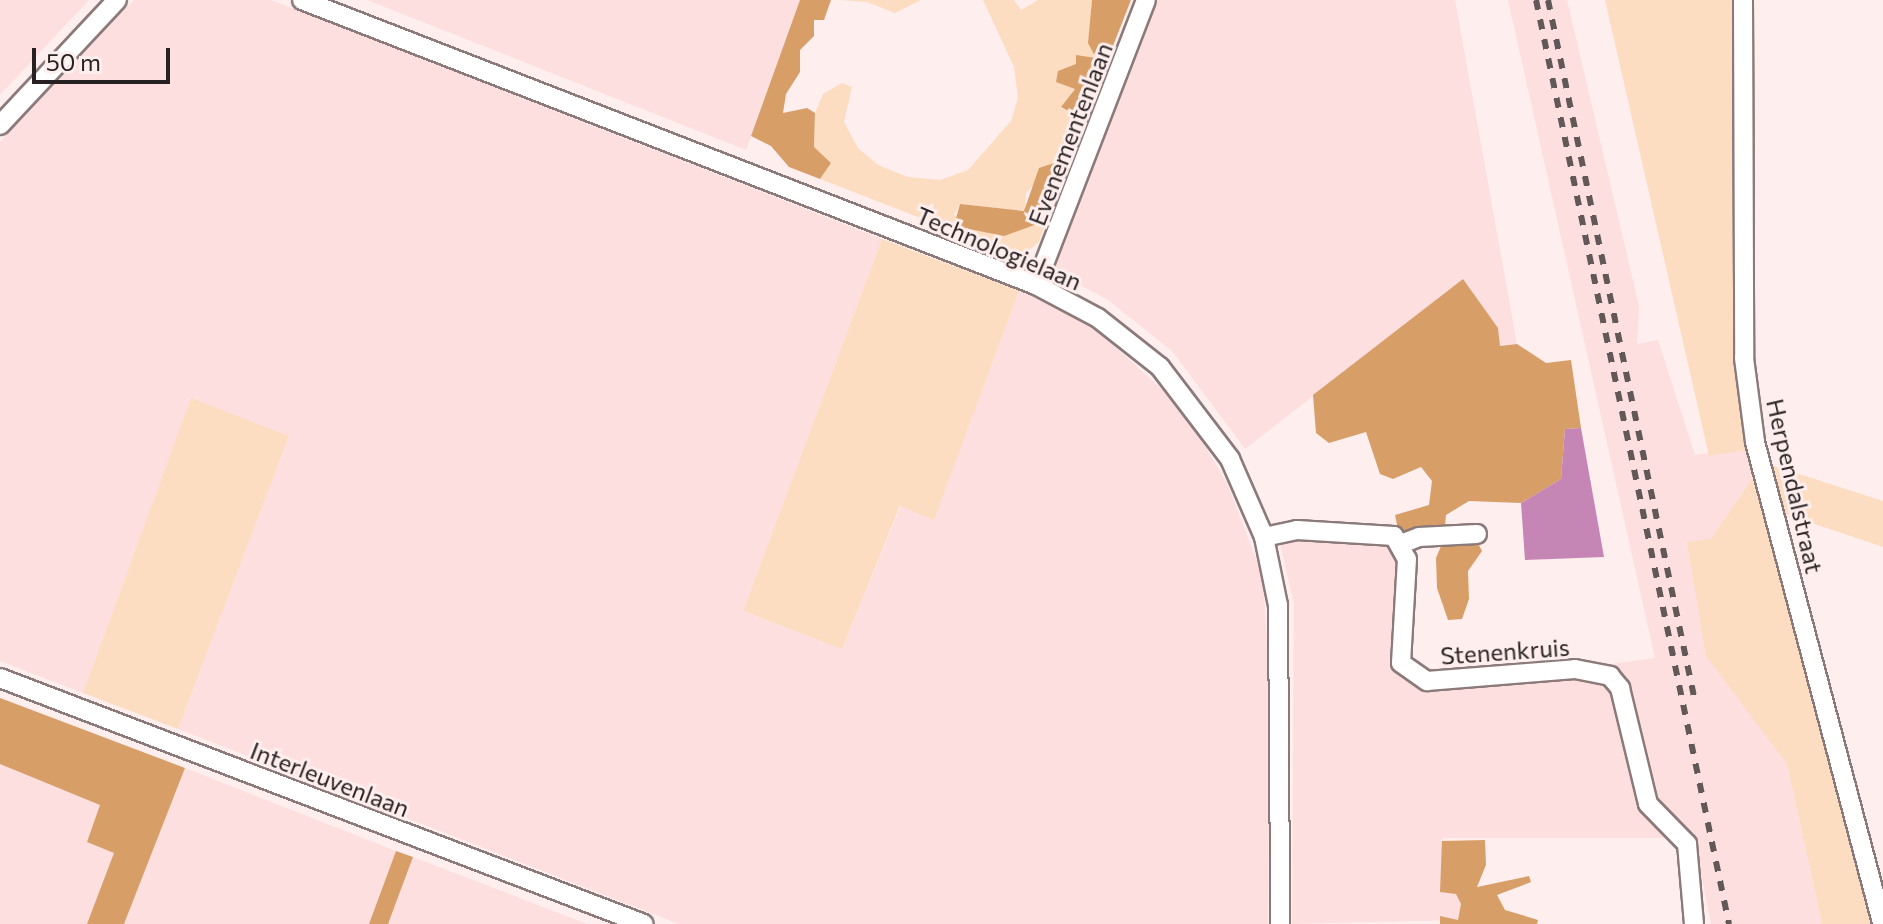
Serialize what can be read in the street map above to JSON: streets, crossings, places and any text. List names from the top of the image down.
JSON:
{
  "streets": {
    "street": [
      "Evenementenlaan",
      "Technologielaan",
      "Herpendalstraat",
      "Stenenkruis",
      "Interleuvenlaan"
    ]
  },
  "crossings": [
    ["Evenementenlaan", "Technologielaan"]
  ],
  "scale_bar": "50 m"
}
